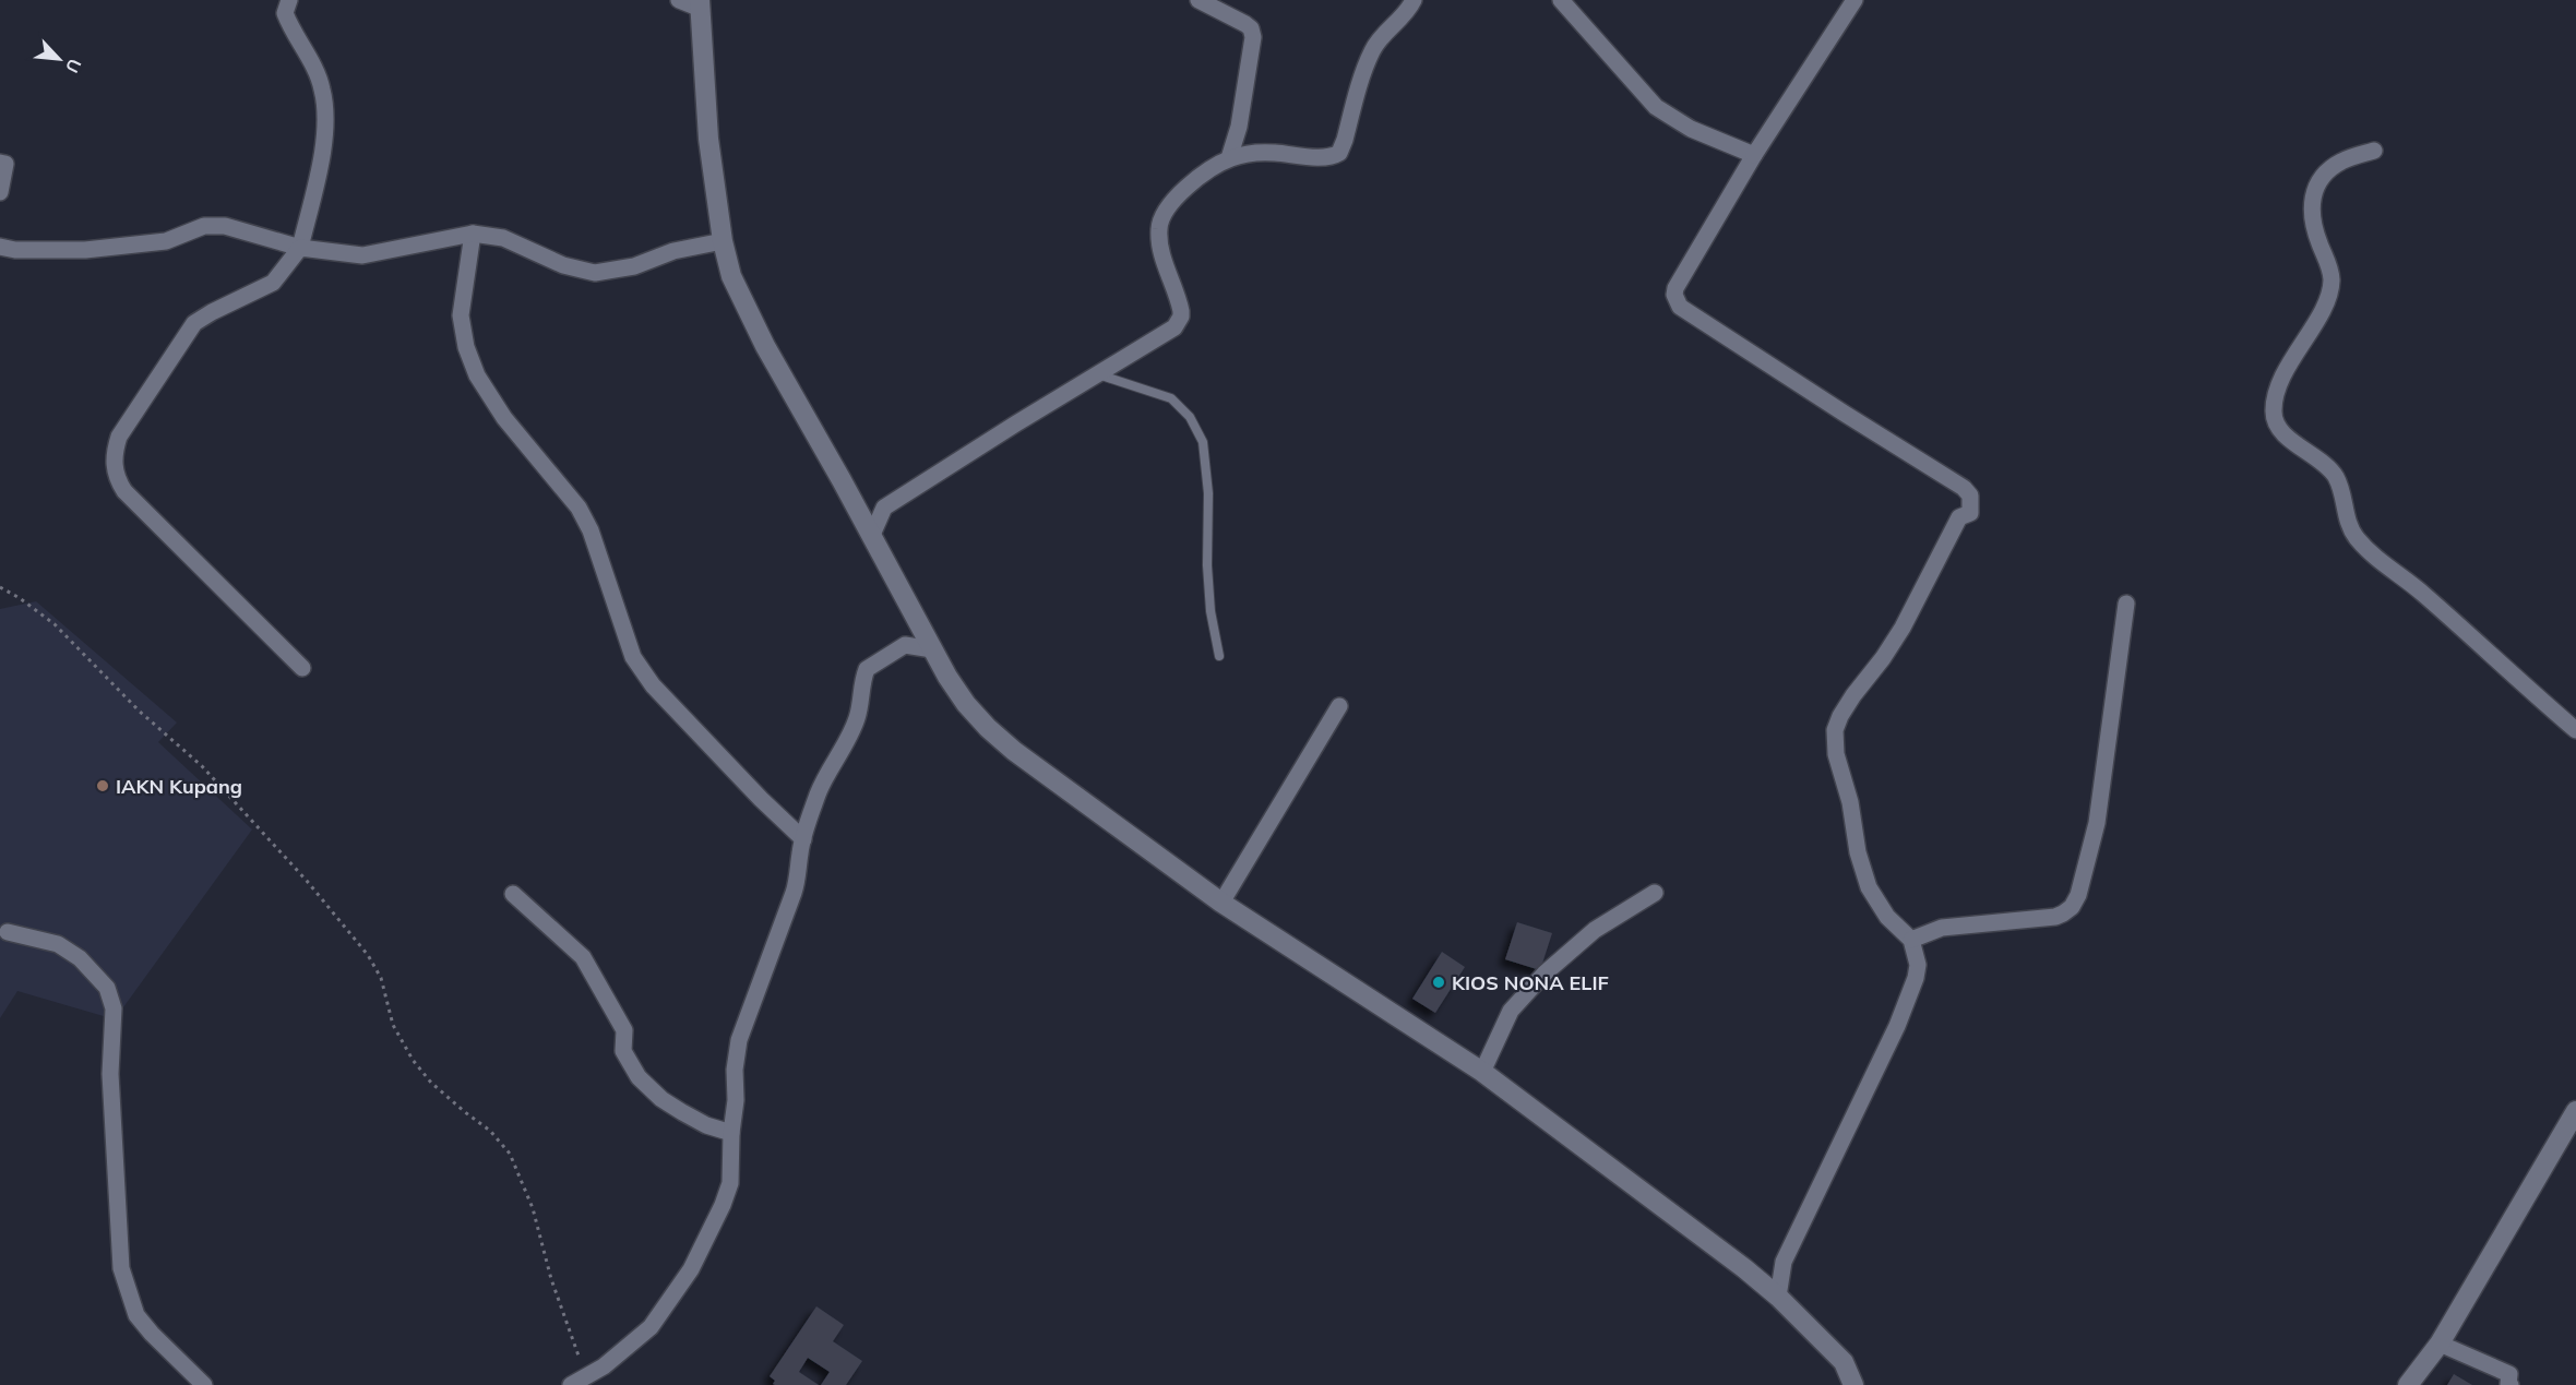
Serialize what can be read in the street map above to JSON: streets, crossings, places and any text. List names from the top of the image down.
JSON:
{
  "places": ["IAKN Kupang", "KIOS NONA ELIF"],
  "north": "bottom right"
}
